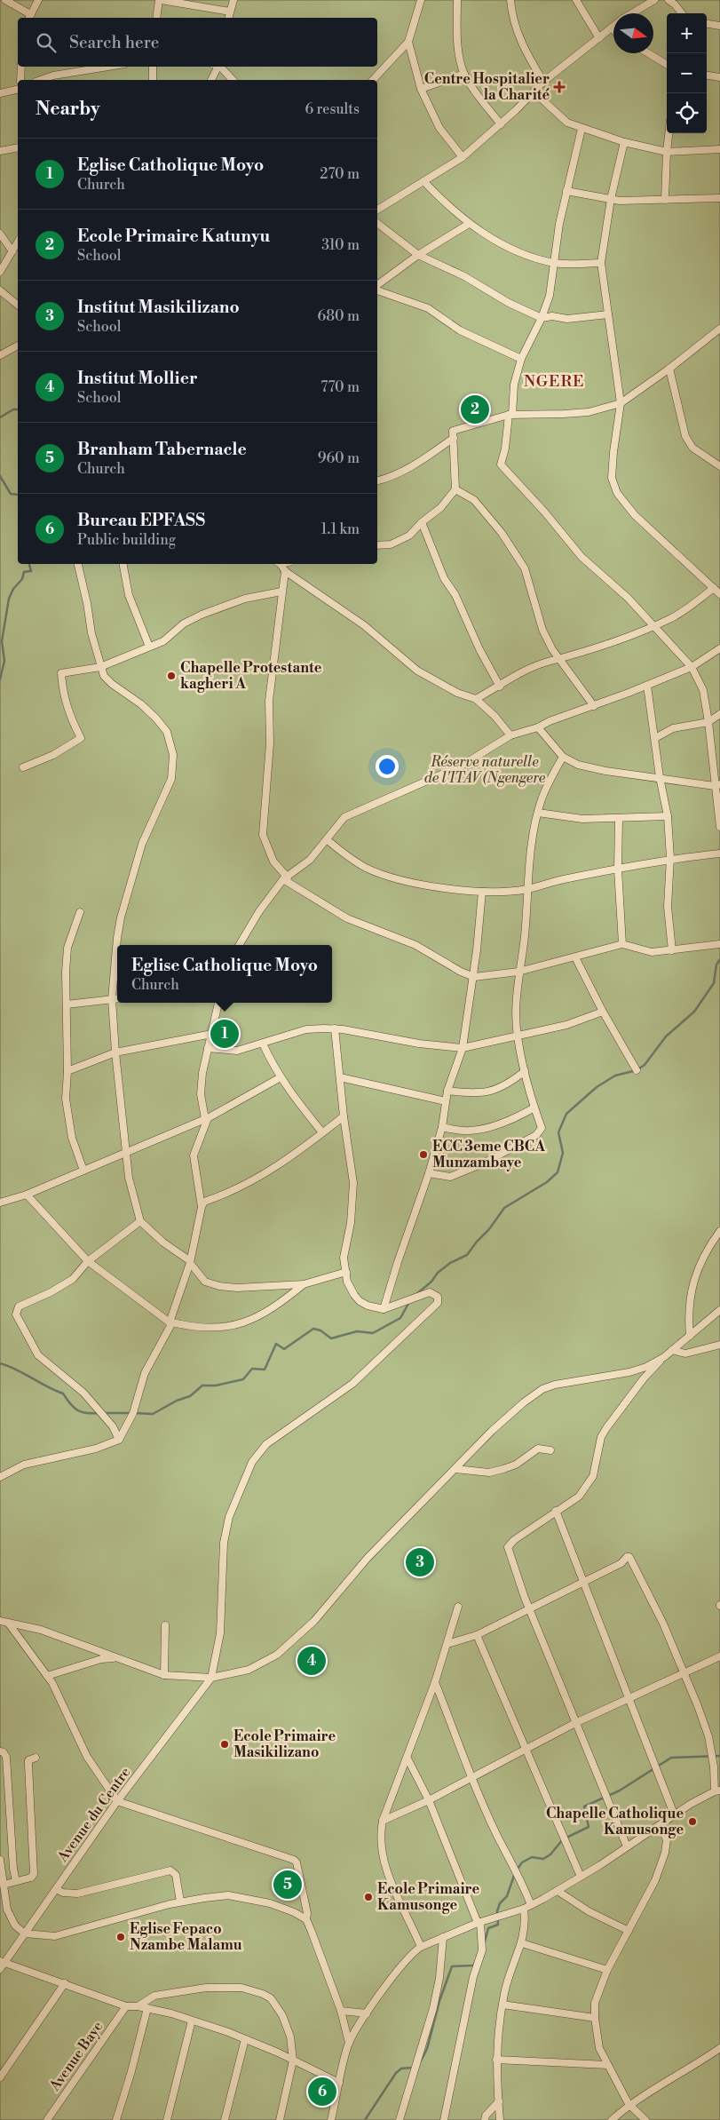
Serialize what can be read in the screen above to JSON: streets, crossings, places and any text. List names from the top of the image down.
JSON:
{
  "streets": {
    "street": ["Avenue du Centre", "Avenue Baye"]
  },
  "districts": ["NGERE"],
  "parks": ["Réserve naturelle de l'ITAV (Ngengere"],
  "places": {
    "health": ["Centre Hospitalier la Charité"],
    "other": [
      "Chapelle Protestante kagheri A",
      "ECC 3eme CBCA Munzambaye",
      "Ecole Primaire Masikilizano",
      "Chapelle Catholique Kamusonge",
      "Ecole Primaire Kamusonge",
      "Eglise Fepaco Nzambe Malamu"
    ]
  },
  "north": "right",
  "page": {
    "map_buttons": ["+", "−"],
    "search": "Search here",
    "heading": ["Nearby", "6 results"],
    "list": [
      {
        "mark": "1",
        "name": "Eglise Catholique Moyo",
        "note": "Church",
        "value": "270 m"
      },
      {
        "mark": "2",
        "name": "Ecole Primaire Katunyu",
        "note": "School",
        "value": "310 m"
      },
      {
        "mark": "3",
        "name": "Institut Masikilizano",
        "note": "School",
        "value": "680 m"
      },
      {
        "mark": "4",
        "name": "Institut Mollier",
        "note": "School",
        "value": "770 m"
      },
      {
        "mark": "5",
        "name": "Branham Tabernacle",
        "note": "Church",
        "value": "960 m"
      },
      {
        "mark": "6",
        "name": "Bureau EPFASS",
        "note": "Public building",
        "value": "1.1 km"
      }
    ],
    "pins": [
      "2",
      "1",
      "3",
      "4",
      "5",
      "6"
    ],
    "popup": ["Eglise Catholique Moyo", "Church"]
  }
}
